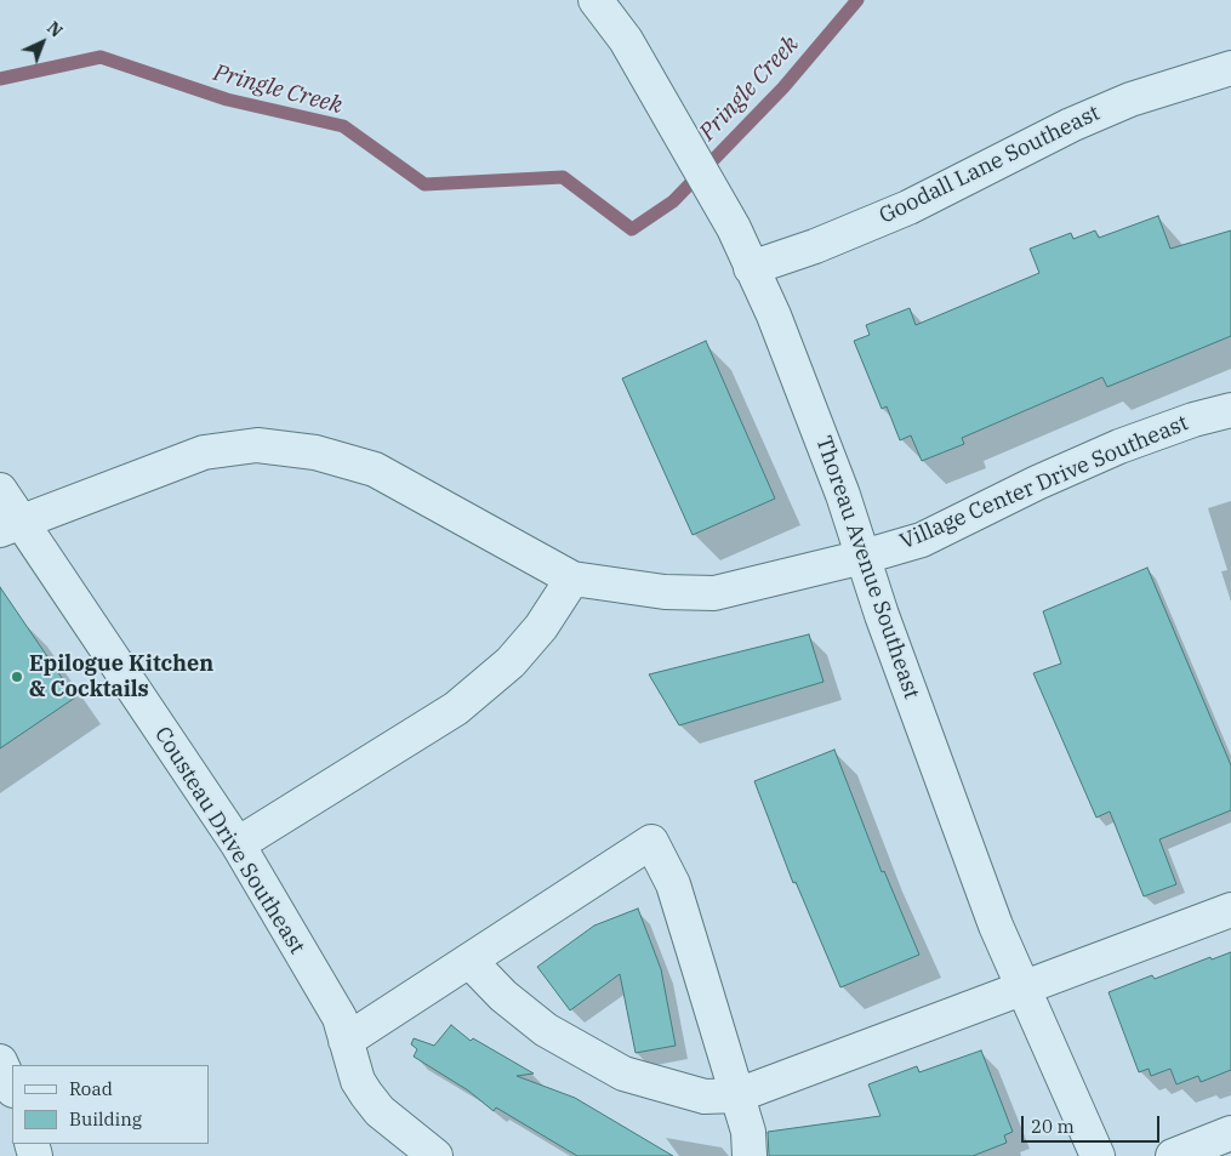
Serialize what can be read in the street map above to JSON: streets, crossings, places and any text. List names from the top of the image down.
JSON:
{
  "streets": {
    "street": [
      "Goodall Lane Southeast",
      "Village Center Drive Southeast",
      "Thoreau Avenue Southeast",
      "Cousteau Drive Southeast"
    ]
  },
  "crossings": [
    ["Goodall Lane Southeast", "Thoreau Avenue Southeast"],
    ["Village Center Drive Southeast", "Thoreau Avenue Southeast"],
    ["Village Center Drive Southeast", "Cousteau Drive Southeast"]
  ],
  "water": ["Pringle Creek"],
  "places": ["Epilogue Kitchen & Cocktails"],
  "legend": ["Road", "Building"],
  "scale_bar": "20 m",
  "north": "top right"
}
